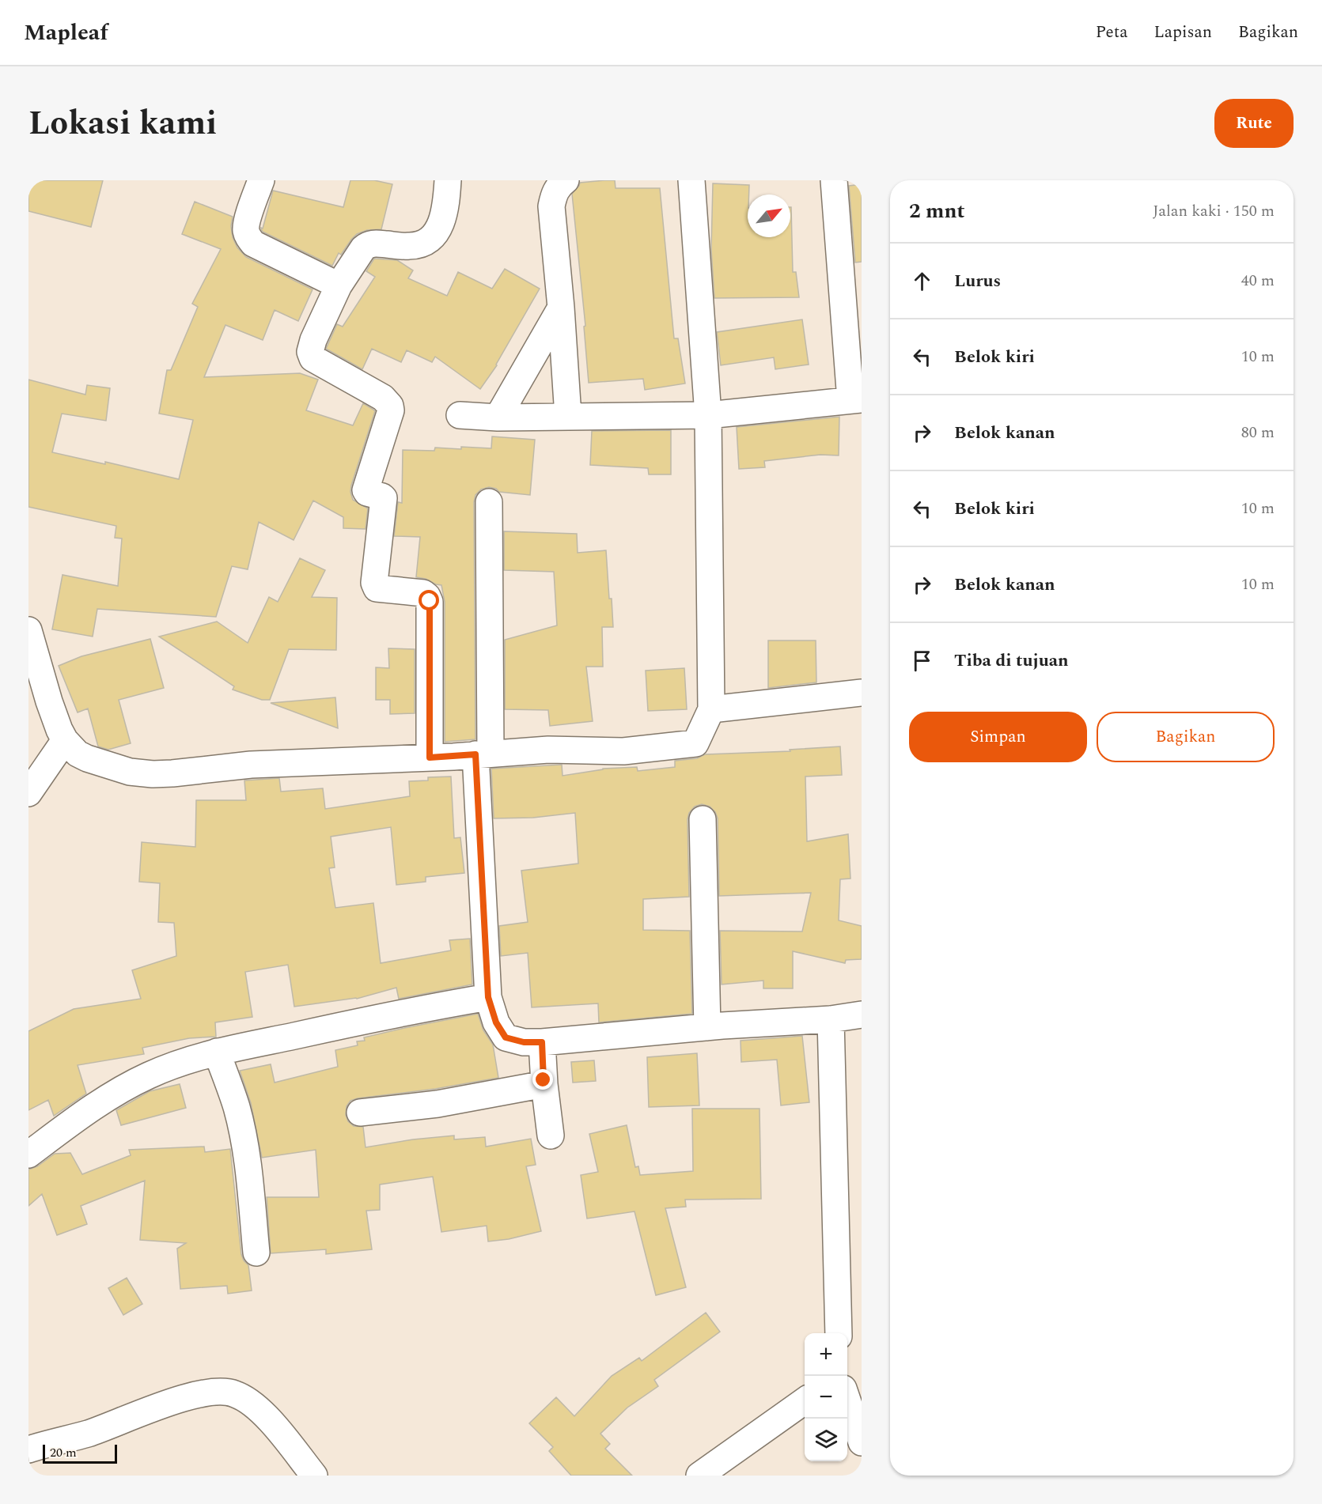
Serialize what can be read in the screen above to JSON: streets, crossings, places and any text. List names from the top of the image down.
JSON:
{
  "scale_bar": "20 m",
  "north": "top right",
  "page": {
    "header": "Mapleaf",
    "nav": ["Peta", "Lapisan", "Bagikan"],
    "title": "Lokasi kami",
    "buttons": [
      "Rute",
      ["Simpan", "Bagikan"]
    ],
    "heading": ["2 mnt", "Jalan kaki · 150 m"],
    "list": [
      ["Lurus", "40 m"],
      ["Belok kiri", "10 m"],
      ["Belok kanan", "80 m"],
      ["Belok kiri", "10 m"],
      ["Belok kanan", "10 m"],
      "Tiba di tujuan"
    ],
    "map_buttons": ["+", "−"],
    "scale": "20 m"
  }
}
